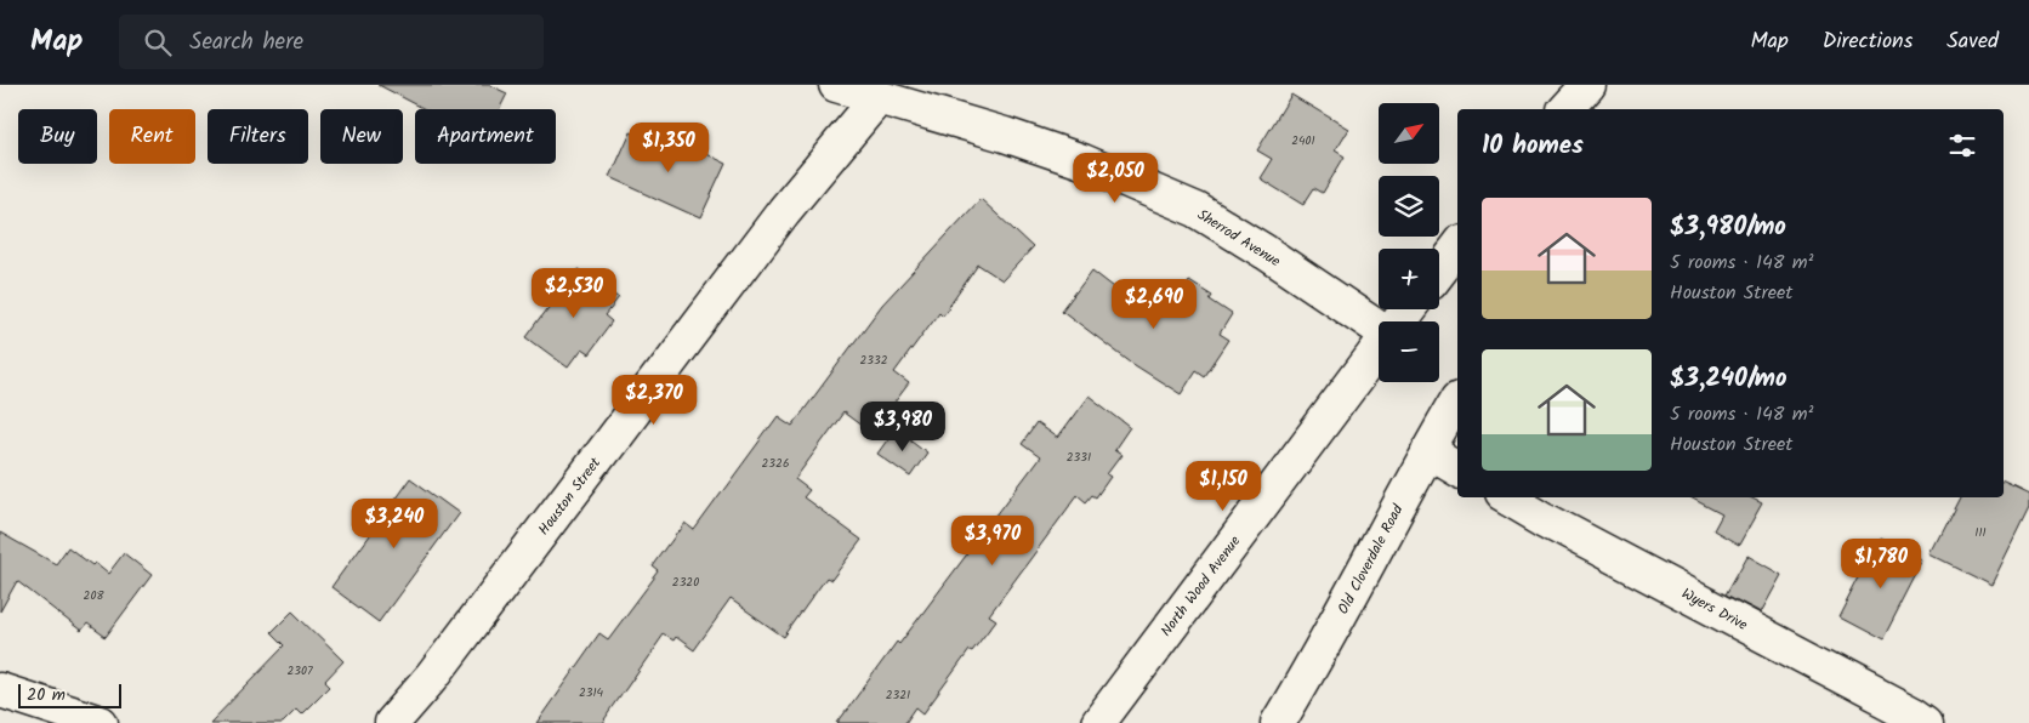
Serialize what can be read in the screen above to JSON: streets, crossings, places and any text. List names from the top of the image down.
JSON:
{
  "streets": {
    "street": [
      "Sherrod Avenue",
      "Houston Street",
      "Old Cloverdale Road",
      "North Wood Avenue",
      "Wyers Drive"
    ]
  },
  "crossings": [
    ["Sherrod Avenue", "Houston Street"]
  ],
  "house_numbers": [
    "2401",
    "2332",
    "2331",
    "2326",
    "111",
    "2320",
    "208",
    "2307",
    "2314",
    "2321"
  ],
  "scale_bar": "20 m",
  "north": "top right",
  "page": {
    "header": "Map",
    "search": "Search here",
    "nav": ["Map", "Directions", "Saved"],
    "map_buttons": ["+", "−"],
    "chip": [
      "Buy",
      "Rent",
      "Filters",
      "New",
      "Apartment"
    ],
    "heading": "10 homes",
    "price": [
      "$1,350",
      "$2,050",
      "$2,530",
      "$2,690",
      "$2,370",
      "$3,980",
      "$1,150",
      "$3,240",
      "$3,970",
      "$1,780"
    ],
    "list": [
      {
        "name": "$3,980/mo",
        "note": "5 rooms · 148 m² · Houston Street"
      },
      {
        "name": "$3,240/mo",
        "note": "5 rooms · 148 m² · Houston Street"
      }
    ],
    "scale": "20 m"
  }
}
